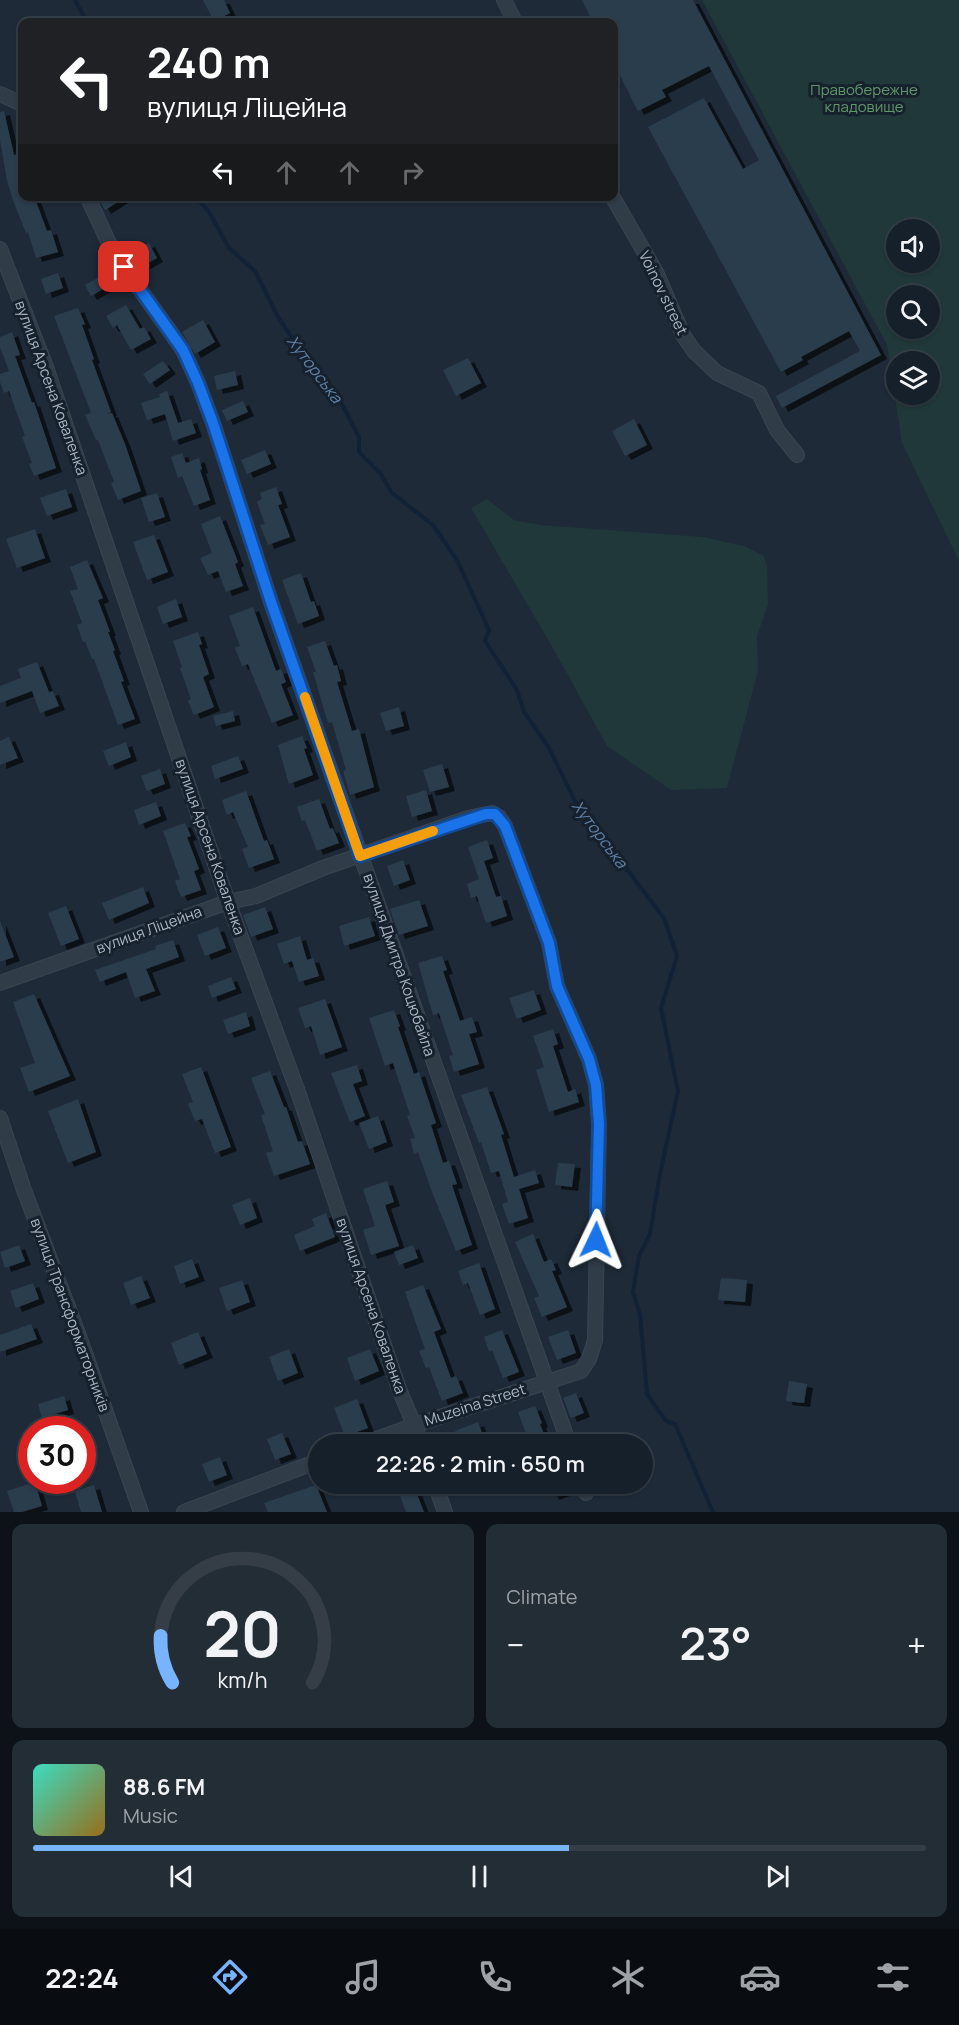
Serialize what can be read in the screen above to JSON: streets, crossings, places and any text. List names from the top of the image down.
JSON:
{
  "streets": {
    "street": [
      "Voinov street",
      "вулиця Арсена Коваленка",
      "вулиця Ліцейна",
      "вулиця Дмитра Коцюбайла",
      "вулиця Трансформаторників",
      "Muzeina Street"
    ]
  },
  "crossings": [
    ["вулиця Арсена Коваленка", "вулиця Ліцейна"],
    ["вулиця Арсена Коваленка", "Muzeina Street"],
    ["вулиця Ліцейна", "вулиця Дмитра Коцюбайла"],
    ["вулиця Ліцейна", "Muzeina Street"],
    ["вулиця Дмитра Коцюбайла", "Muzeina Street"]
  ],
  "water": ["Хуторська"],
  "parks": ["Правобережне кладовище"],
  "page": {
    "turn": ["240 m", "вулиця Ліцейна"],
    "limit": "30",
    "trip": "22:26 · 2 min · 650 m",
    "tile": "Climate",
    "heat": ["−", "23°", "+"],
    "song": ["88.6 FM", "Music"],
    "tabs": "22:24",
    "gauge": ["20", "km/h"]
  }
}
